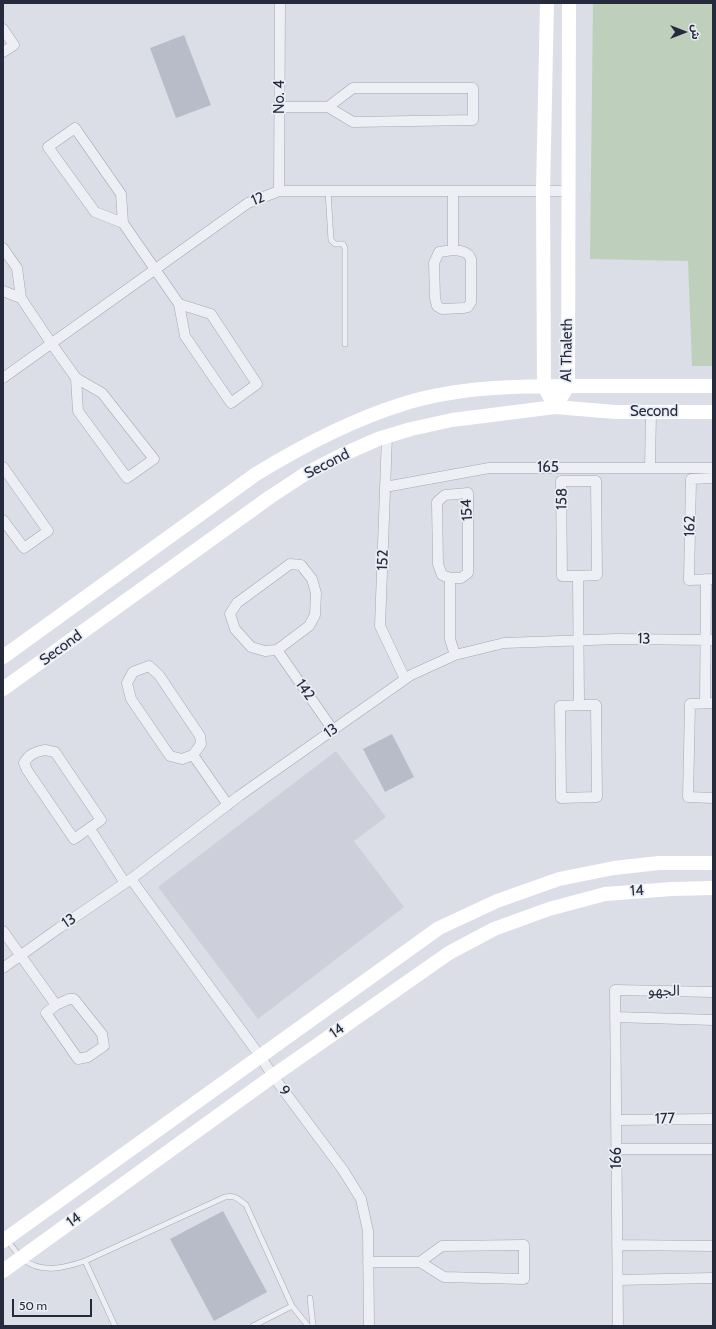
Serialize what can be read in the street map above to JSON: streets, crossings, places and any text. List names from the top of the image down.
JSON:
{
  "streets": {
    "street": [
      "No. 4",
      "12",
      "Al Thaleth",
      "Second",
      "165",
      "158",
      "154",
      "162",
      "152",
      "13",
      "142",
      "14",
      "الجهو",
      "9",
      "177",
      "166"
    ]
  },
  "crossings": [
    ["No. 4", "12"],
    ["12", "Al Thaleth"],
    ["Al Thaleth", "Second"],
    ["Second", "152"],
    ["165", "152"],
    ["162", "13"],
    ["152", "13"],
    ["13", "142"],
    ["13", "9"],
    ["14", "9"],
    ["الجهو", "166"],
    ["177", "166"]
  ],
  "scale_bar": "50 m",
  "north": "right"
}
